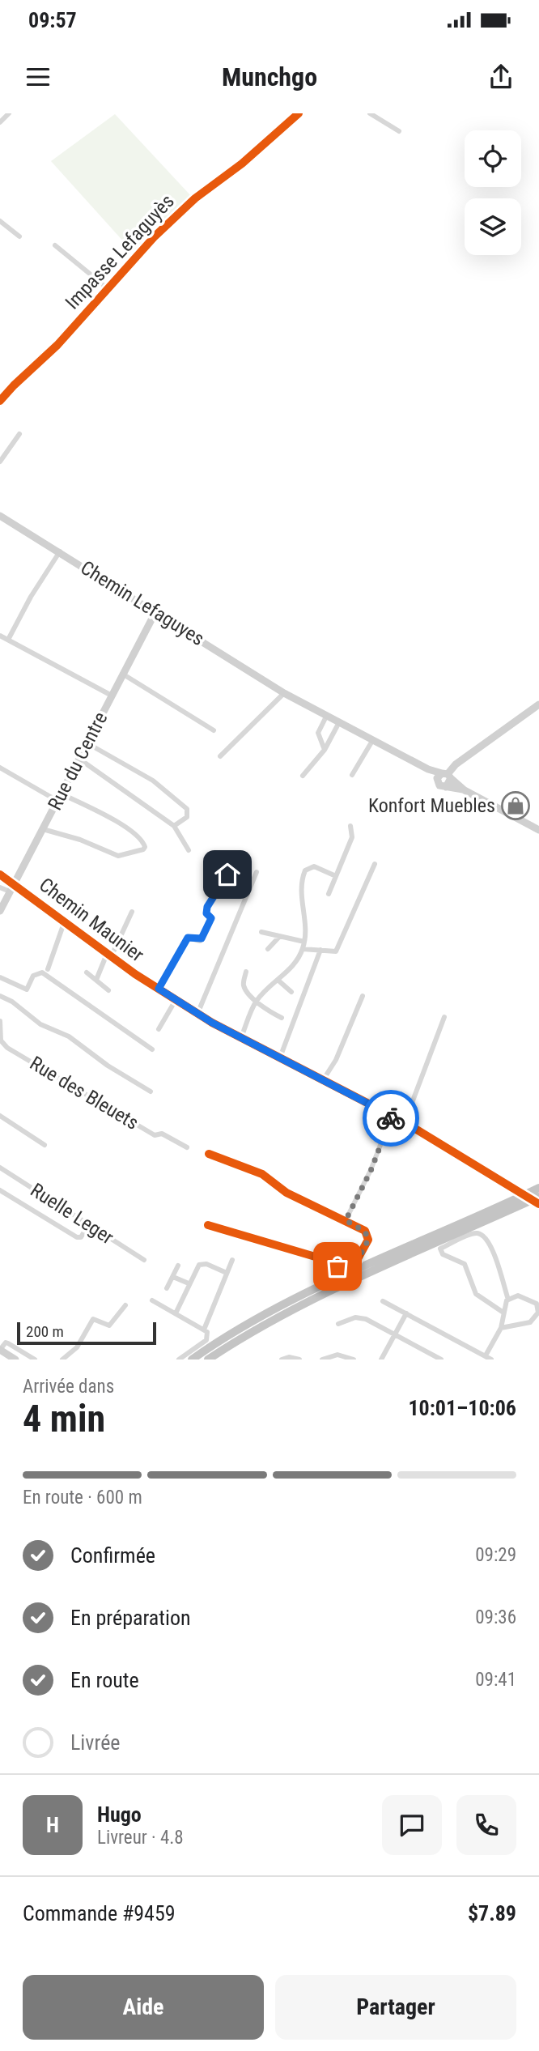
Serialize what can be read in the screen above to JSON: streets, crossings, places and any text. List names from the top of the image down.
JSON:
{
  "streets": {
    "main road": ["Chemin Lefaguyes", "Rue du Centre"],
    "street": [
      "Impasse Lefaguyès",
      "Chemin Maunier",
      "Rue des Bleuets",
      "Ruelle Leger"
    ]
  },
  "crossings": [
    ["Chemin Lefaguyes", "Rue du Centre"],
    ["Rue du Centre", "Chemin Maunier"]
  ],
  "places": {
    "shop": ["Konfort Muebles"]
  },
  "scale_bar": "200 m",
  "page": {
    "status": "09:57",
    "header": "Munchgo",
    "scale": "200 m",
    "heading": ["4 min", "Arrivée dans", "10:01–10:06"],
    "panel": [
      "Hugo",
      "Livreur · 4.8",
      "Commande #9459",
      "$7.89"
    ],
    "bar": "En route · 600 m",
    "list": [
      ["Confirmée", "09:29"],
      ["En préparation", "09:36"],
      ["En route", "09:41"],
      "Livrée"
    ],
    "round": "H",
    "buttons": ["Aide", "Partager"]
  }
}
